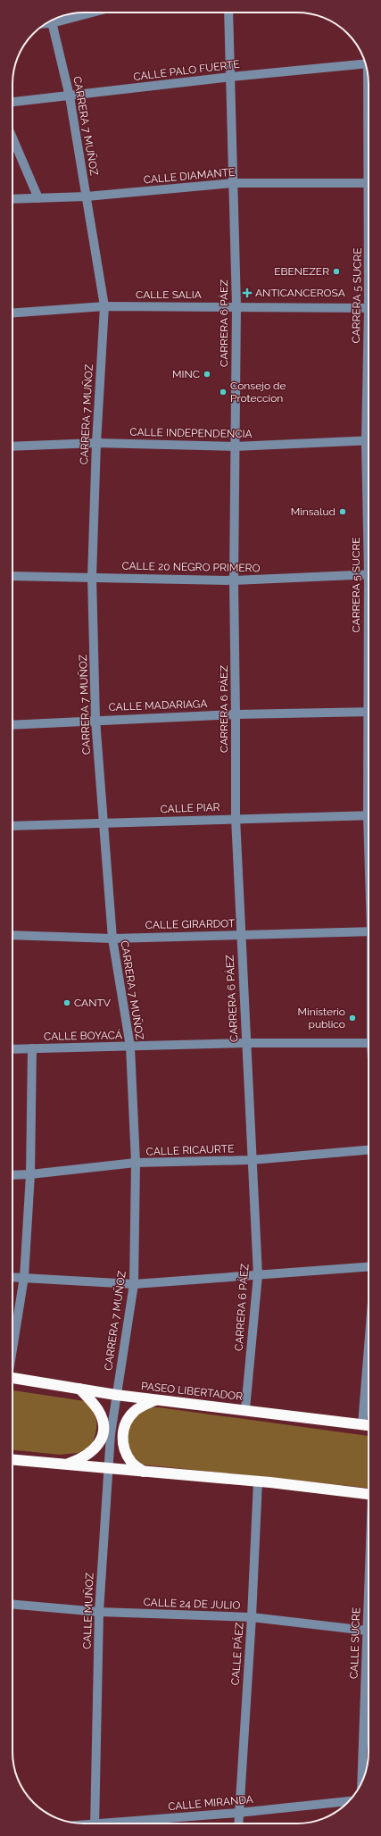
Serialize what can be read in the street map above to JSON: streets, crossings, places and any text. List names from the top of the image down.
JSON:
{
  "streets": {
    "highway": ["PASEO LIBERTADOR"],
    "street": [
      "CALLE PALO FUERTE",
      "CARRERA 7 MUÑOZ",
      "CALLE DIAMANTE",
      "CALLE SALIA",
      "CARRERA 6 PÁEZ",
      "CALLE INDEPENDENCIA",
      "CALLE 20 NEGRO PRIMERO",
      "CALLE MADARIAGA",
      "CALLE PIAR",
      "CALLE GIRARDOT",
      "CALLE BOYACÁ",
      "CALLE RICAURTE",
      "CALLE 24 DE JULIO",
      "CALLE MUÑOZ",
      "CALLE SUCRE",
      "CALLE PÁEZ",
      "CALLE MIRANDA"
    ]
  },
  "crossings": [
    ["CALLE PALO FUERTE", "CARRERA 7 MUÑOZ"],
    ["CALLE PALO FUERTE", "CARRERA 6 PÁEZ"],
    ["CARRERA 7 MUÑOZ", "CALLE DIAMANTE"],
    ["CARRERA 7 MUÑOZ", "CALLE SALIA"],
    ["CARRERA 7 MUÑOZ", "CALLE INDEPENDENCIA"],
    ["CARRERA 7 MUÑOZ", "CALLE 20 NEGRO PRIMERO"],
    ["CARRERA 7 MUÑOZ", "CALLE MADARIAGA"],
    ["CARRERA 7 MUÑOZ", "CALLE PIAR"],
    ["CARRERA 7 MUÑOZ", "CALLE GIRARDOT"],
    ["CARRERA 7 MUÑOZ", "CALLE BOYACÁ"],
    ["CARRERA 7 MUÑOZ", "CALLE RICAURTE"],
    ["CARRERA 7 MUÑOZ", "PASEO LIBERTADOR"],
    ["CARRERA 7 MUÑOZ", "CALLE MUÑOZ"],
    ["CALLE DIAMANTE", "CARRERA 6 PÁEZ"],
    ["CALLE SALIA", "CARRERA 6 PÁEZ"],
    ["CARRERA 6 PÁEZ", "CALLE INDEPENDENCIA"],
    ["CARRERA 6 PÁEZ", "CALLE 20 NEGRO PRIMERO"],
    ["CARRERA 6 PÁEZ", "CALLE MADARIAGA"],
    ["CARRERA 6 PÁEZ", "CALLE PIAR"],
    ["CARRERA 6 PÁEZ", "CALLE GIRARDOT"],
    ["CARRERA 6 PÁEZ", "CALLE BOYACÁ"],
    ["CARRERA 6 PÁEZ", "CALLE RICAURTE"],
    ["CARRERA 6 PÁEZ", "PASEO LIBERTADOR"],
    ["PASEO LIBERTADOR", "CALLE MUÑOZ"],
    ["CALLE 24 DE JULIO", "CALLE MUÑOZ"],
    ["CALLE 24 DE JULIO", "CALLE PÁEZ"],
    ["CALLE PÁEZ", "CALLE MIRANDA"]
  ],
  "places": {
    "other": [
      "EBENEZER",
      "MINC",
      "Consejo de Proteccion",
      "Minsalud",
      "CANTV",
      "Ministerio publico"
    ],
    "health": ["ANTICANCEROSA"]
  }
}
